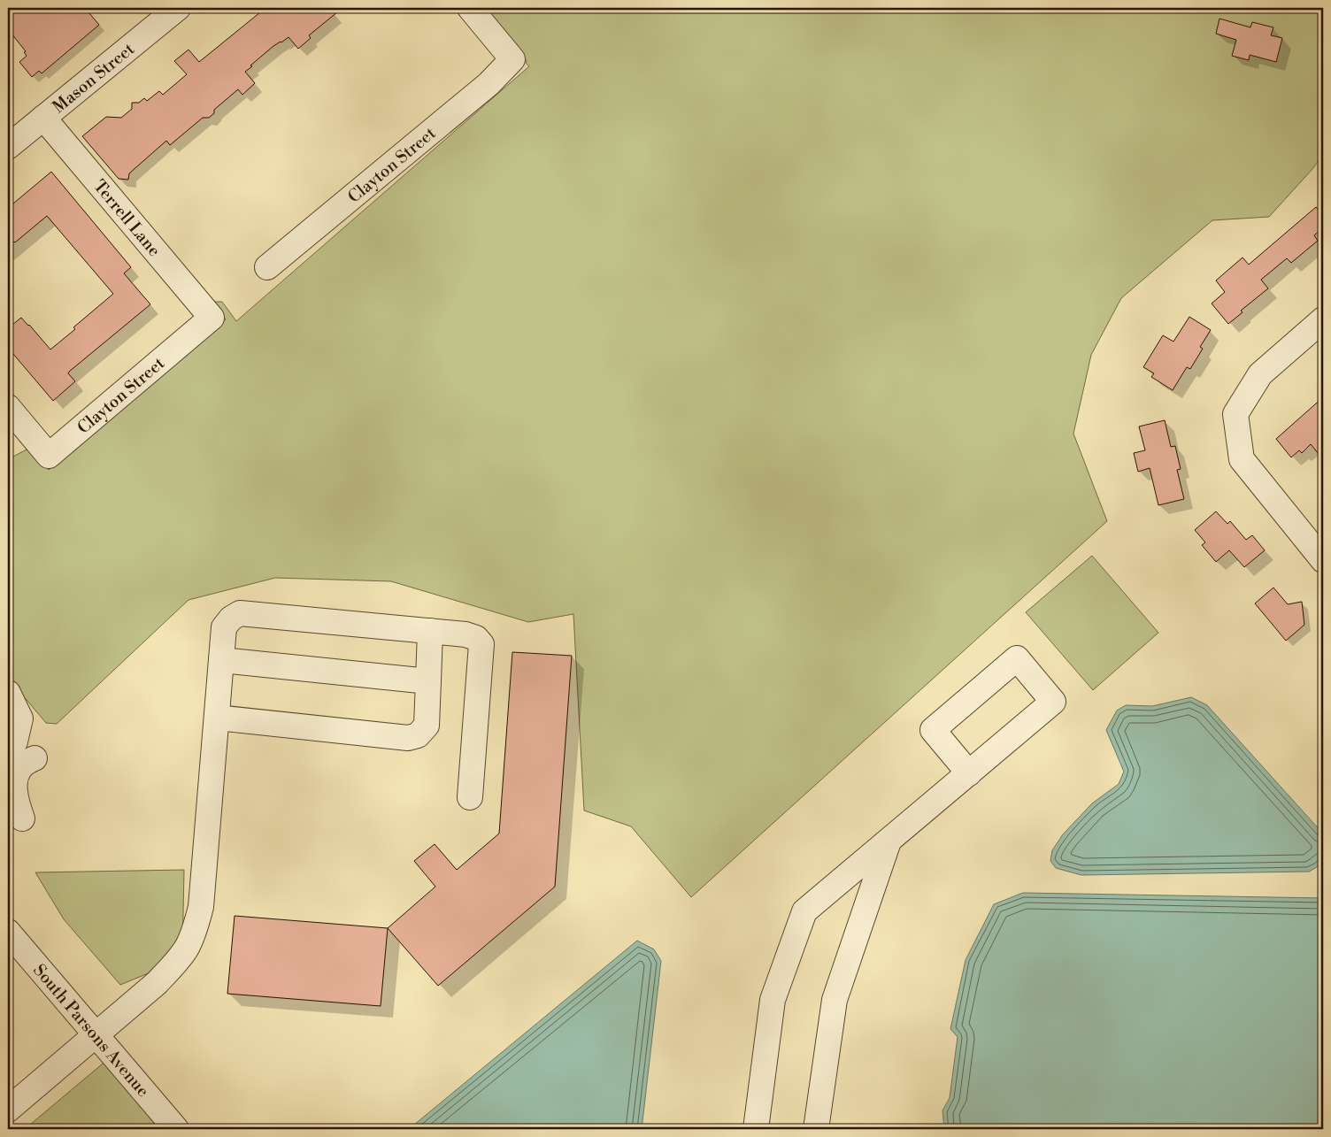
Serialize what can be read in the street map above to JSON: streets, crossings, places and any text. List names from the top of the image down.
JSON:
{
  "streets": {
    "street": [
      "Mason Street",
      "Clayton Street",
      "Terrell Lane",
      "South Parsons Avenue"
    ]
  },
  "crossings": [
    ["Mason Street", "Terrell Lane"],
    ["Clayton Street", "Terrell Lane"]
  ]
}
